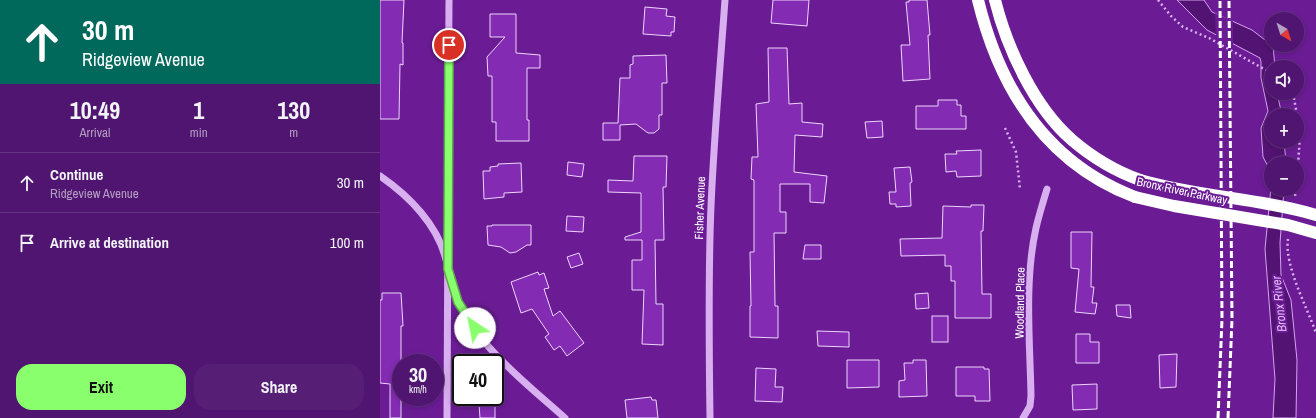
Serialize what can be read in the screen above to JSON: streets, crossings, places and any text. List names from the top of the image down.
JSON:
{
  "streets": {
    "highway": ["Bronx River Parkway"],
    "street": ["Fisher Avenue", "Woodland Place"]
  },
  "water": ["Bronx River"],
  "north": "bottom right",
  "page": {
    "turn": ["30 m", "Ridgeview Avenue"],
    "map_buttons": ["+", "−"],
    "eta": [
      "10:49",
      "Arrival",
      "1",
      "min",
      "130",
      "m"
    ],
    "list": [
      {
        "name": "Continue",
        "note": "Ridgeview Avenue",
        "value": "30 m"
      },
      {
        "name": "Arrive at destination",
        "value": "100 m"
      }
    ],
    "speed": "30 km/h",
    "limit": "40",
    "buttons": ["Exit", "Share"]
  }
}
